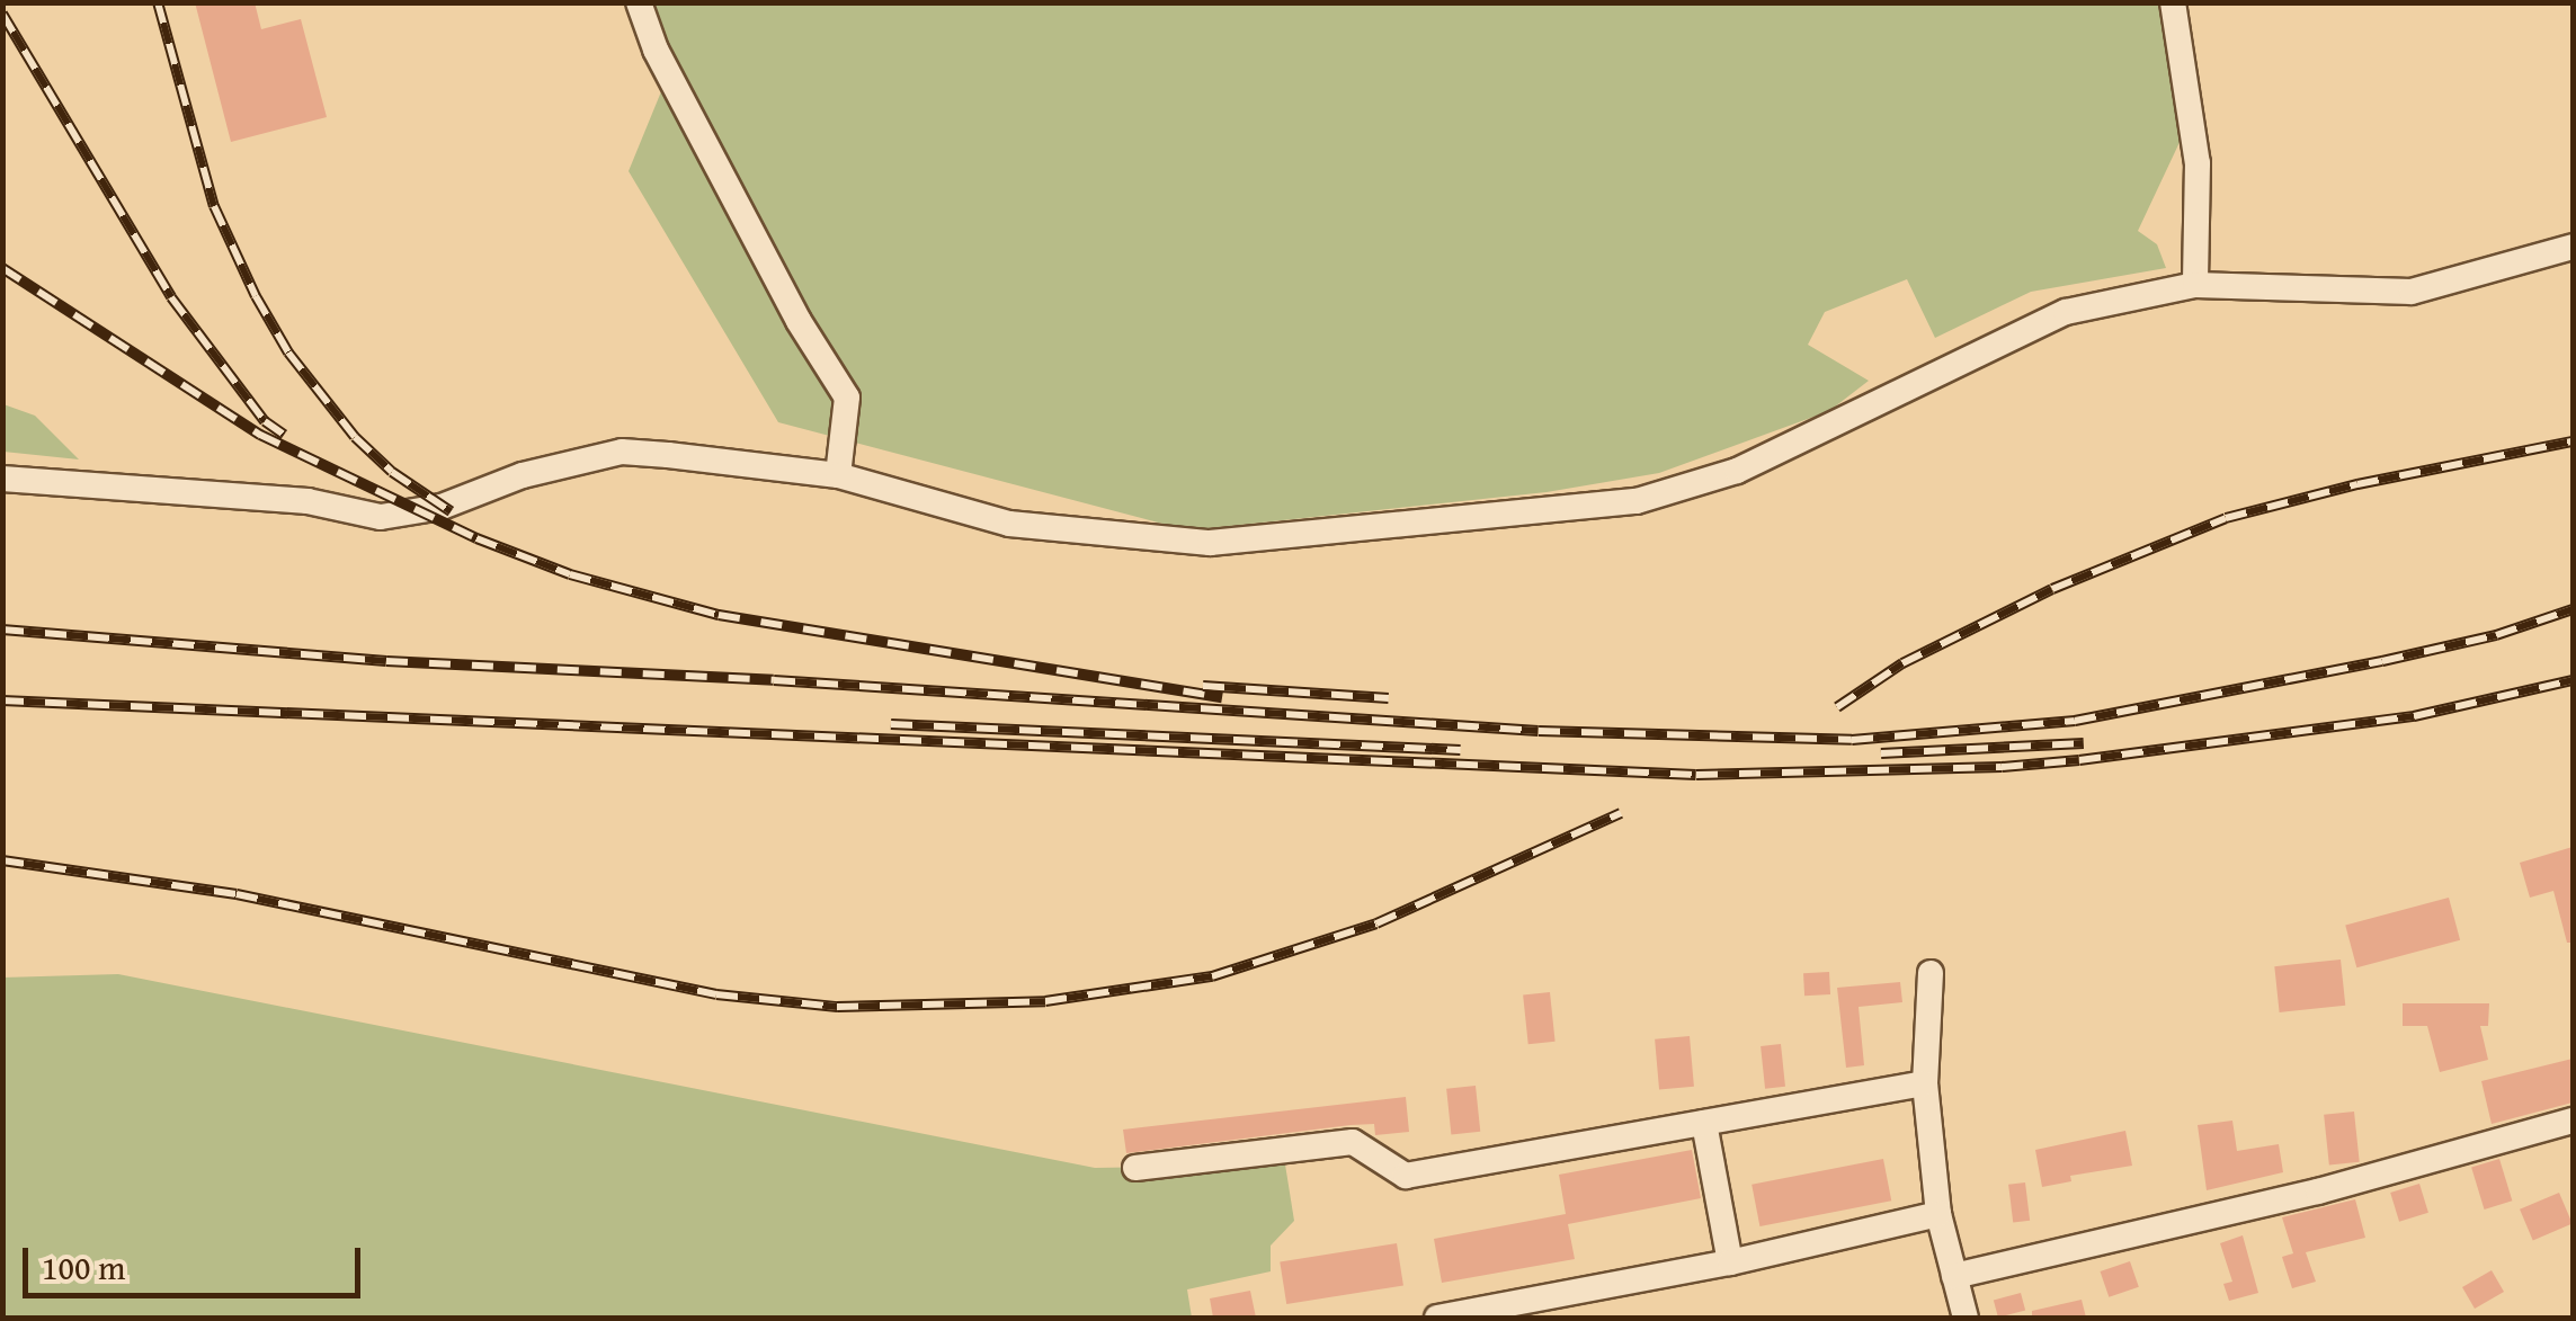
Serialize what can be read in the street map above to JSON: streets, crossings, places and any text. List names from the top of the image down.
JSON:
{
  "scale_bar": "100 m"
}
